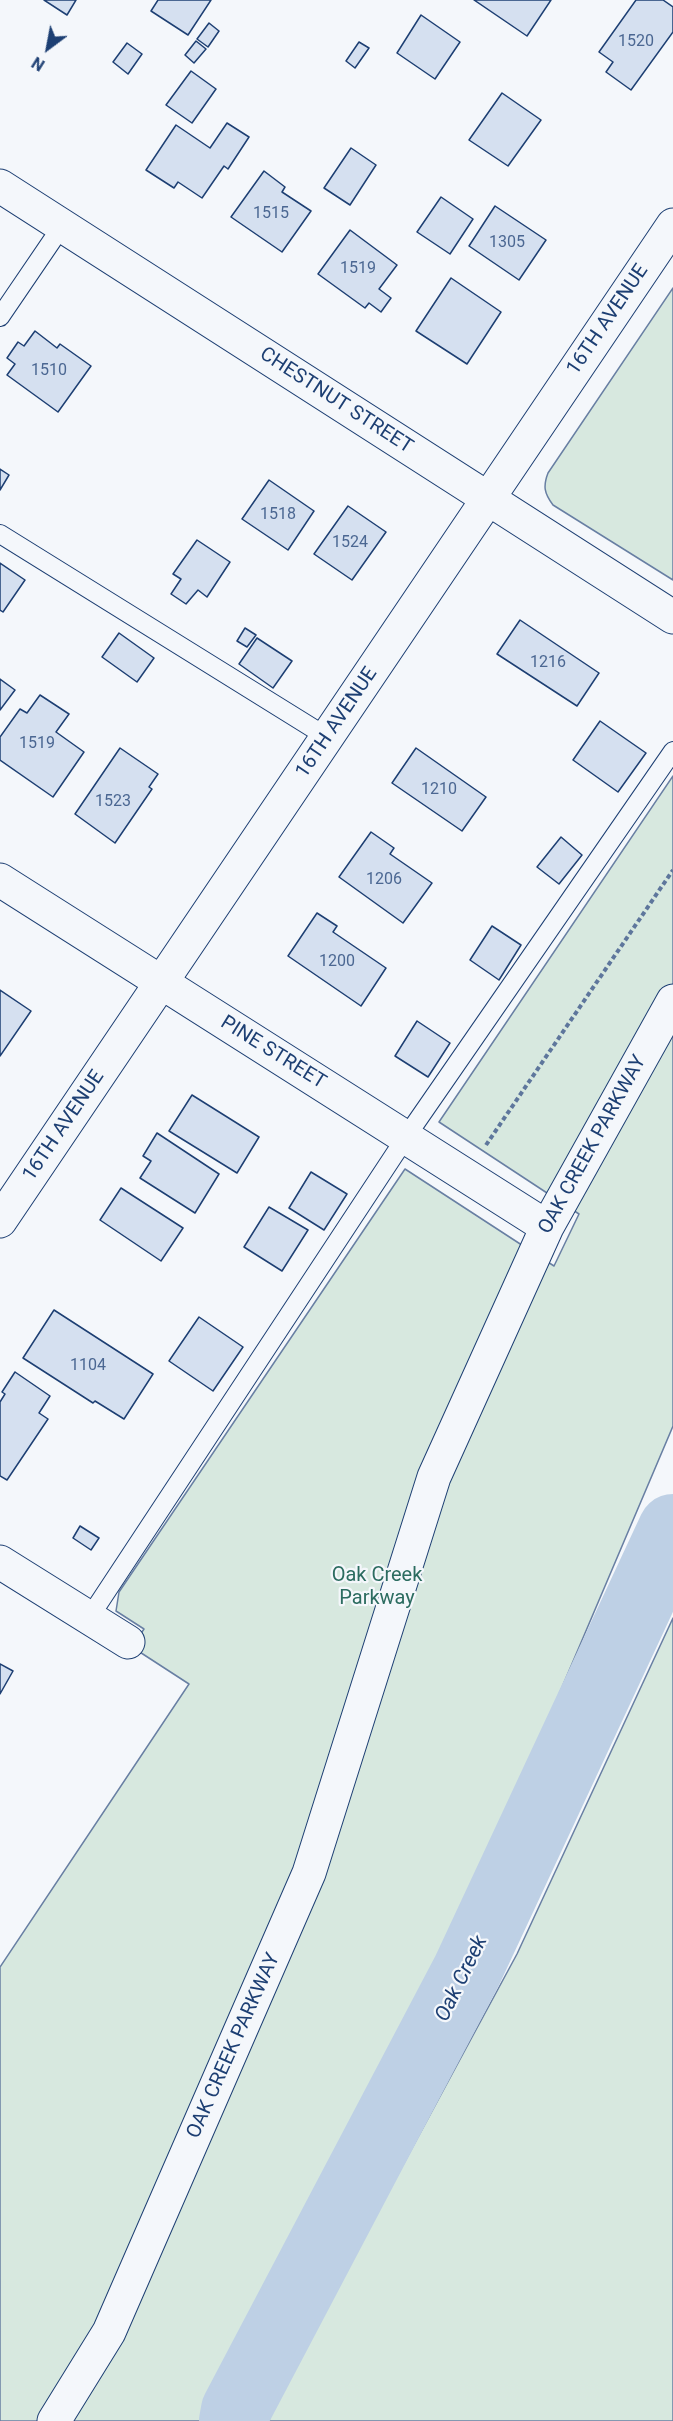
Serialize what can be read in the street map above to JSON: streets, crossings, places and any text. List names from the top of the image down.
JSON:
{
  "streets": {
    "street": [
      "16TH AVENUE",
      "CHESTNUT STREET",
      "PINE STREET",
      "OAK CREEK PARKWAY"
    ]
  },
  "crossings": [
    ["16TH AVENUE", "CHESTNUT STREET"],
    ["16TH AVENUE", "PINE STREET"],
    ["PINE STREET", "OAK CREEK PARKWAY"]
  ],
  "water": ["Oak Creek"],
  "parks": ["Oak Creek Parkway"],
  "house_numbers": [
    "1520",
    "1515",
    "1305",
    "1519",
    "1510",
    "1518",
    "1524",
    "1216",
    "1519",
    "1210",
    "1523",
    "1206",
    "1200",
    "1104"
  ],
  "north": "bottom left"
}
